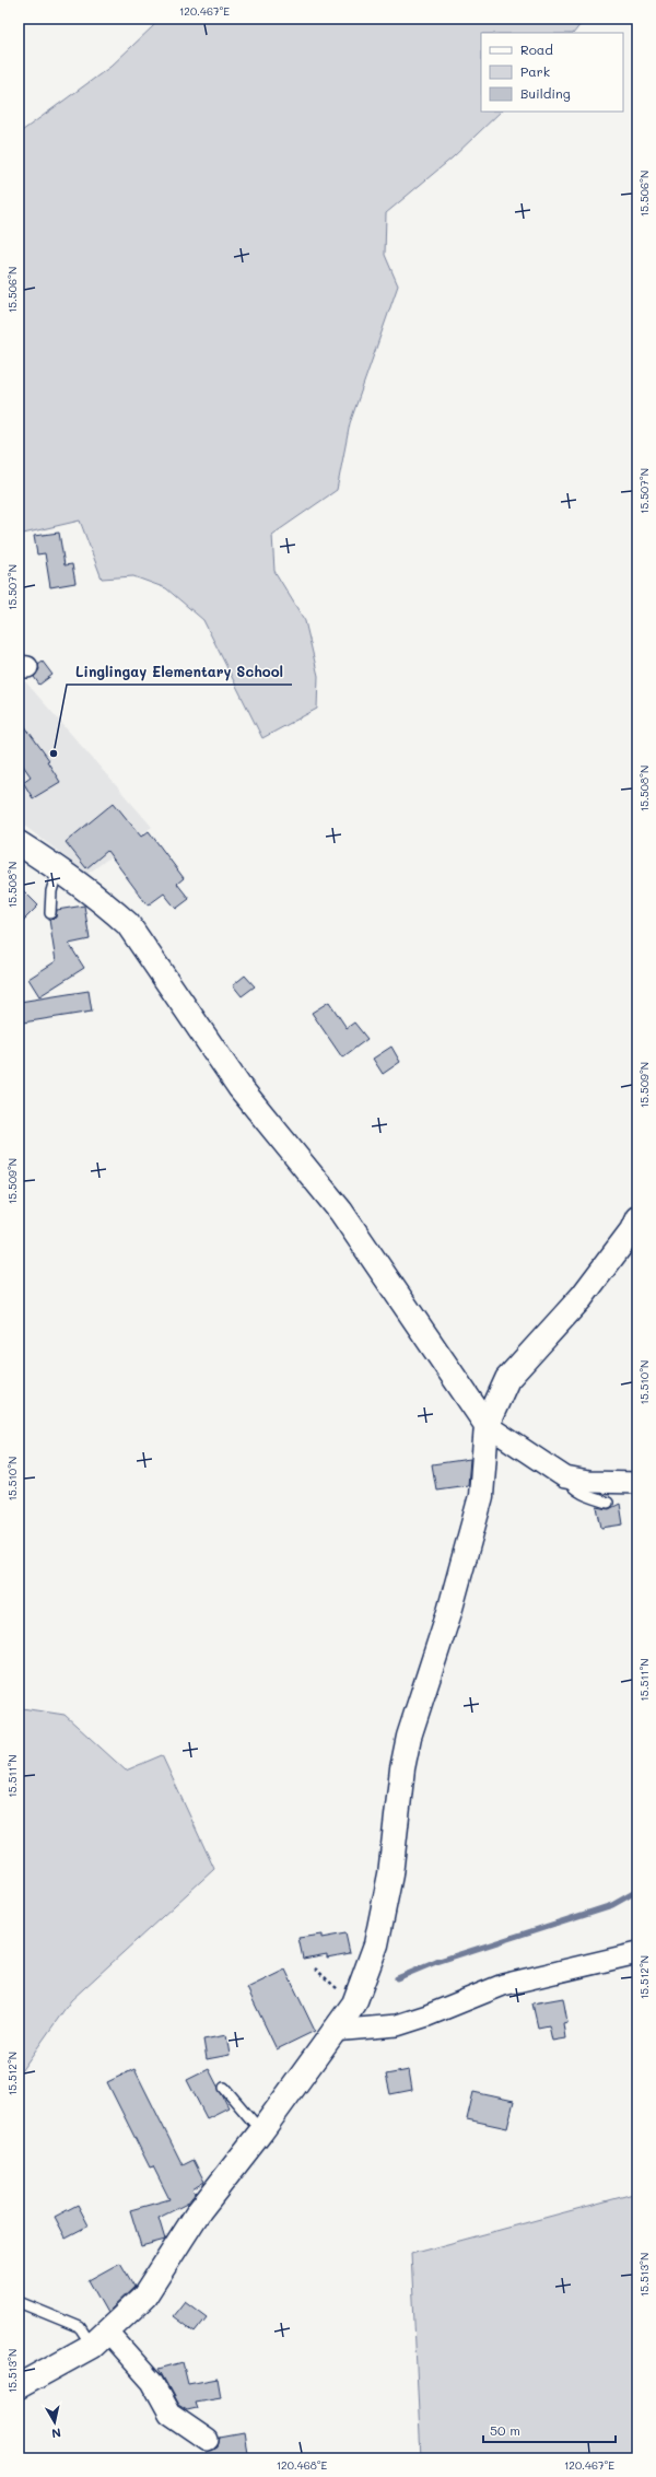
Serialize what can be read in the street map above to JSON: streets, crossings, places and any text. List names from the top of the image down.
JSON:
{
  "places": ["Linglingay Elementary School"],
  "legend": ["Road", "Park", "Building"],
  "scale_bar": "50 m",
  "north": "bottom",
  "coordinates": [
    "120.467°E",
    "15.506°N",
    "15.507°N",
    "15.508°N",
    "15.509°N",
    "15.510°N",
    "15.511°N",
    "15.512°N",
    "15.513°N",
    "120.468°E"
  ]
}
